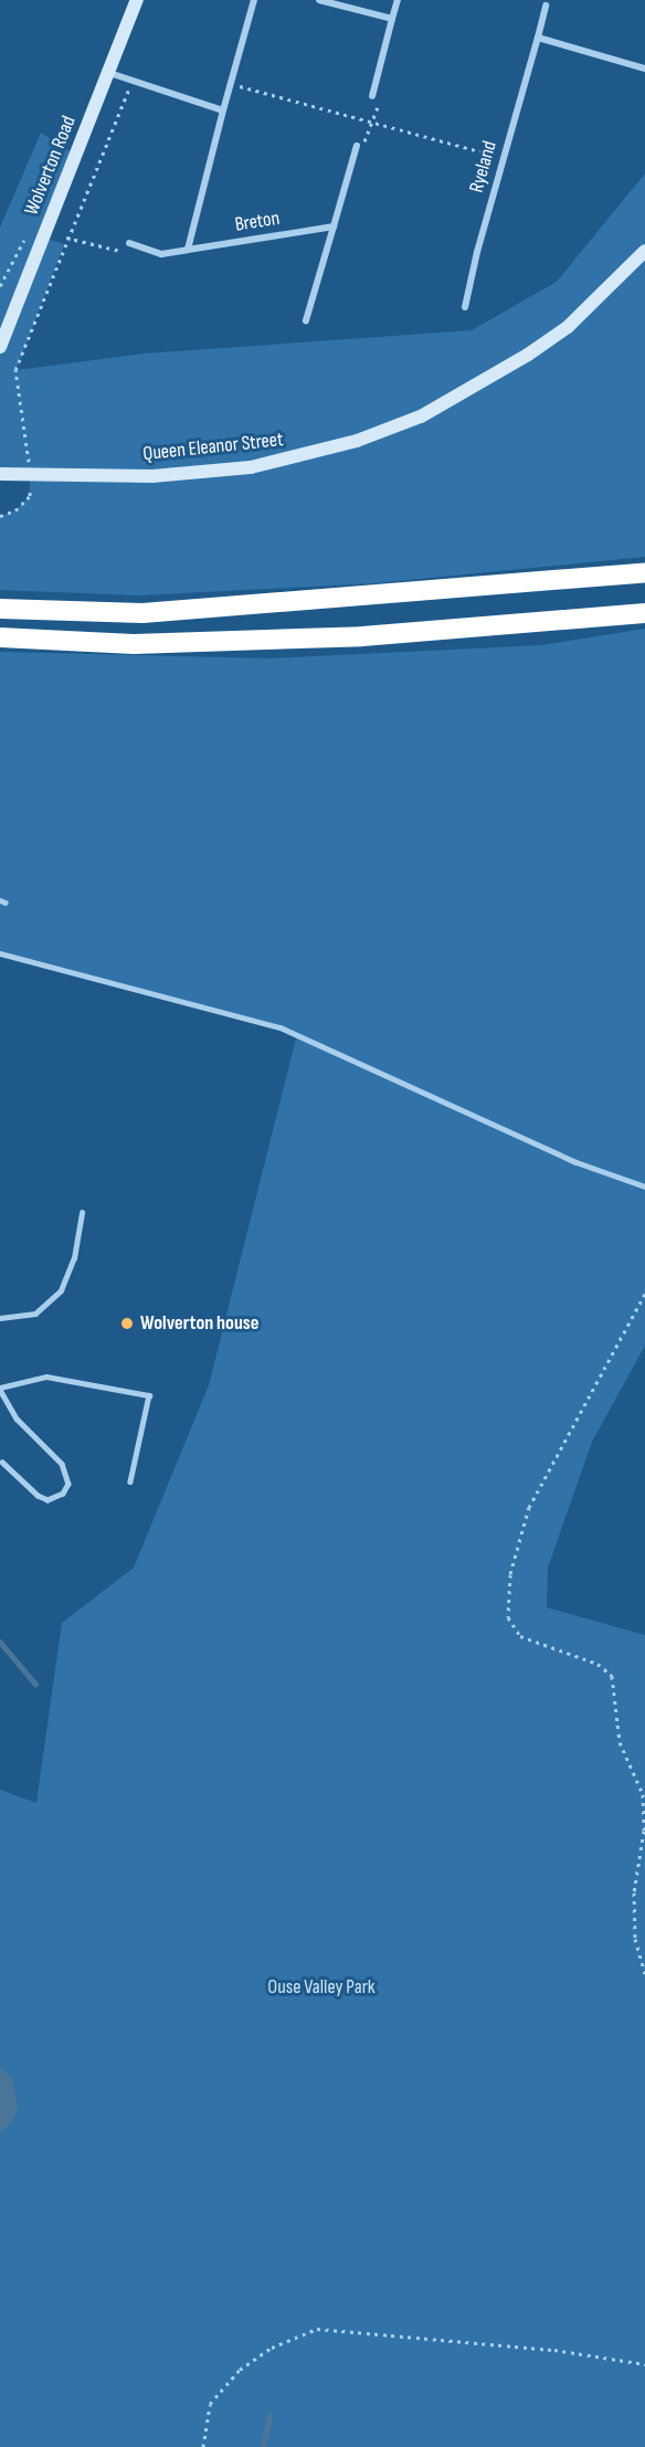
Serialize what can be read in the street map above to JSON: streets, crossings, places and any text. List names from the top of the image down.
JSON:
{
  "streets": {
    "street": [
      "Wolverton Road",
      "Ryeland",
      "Breton",
      "Queen Eleanor Street"
    ]
  },
  "parks": ["Ouse Valley Park"],
  "places": ["Wolverton house"]
}
